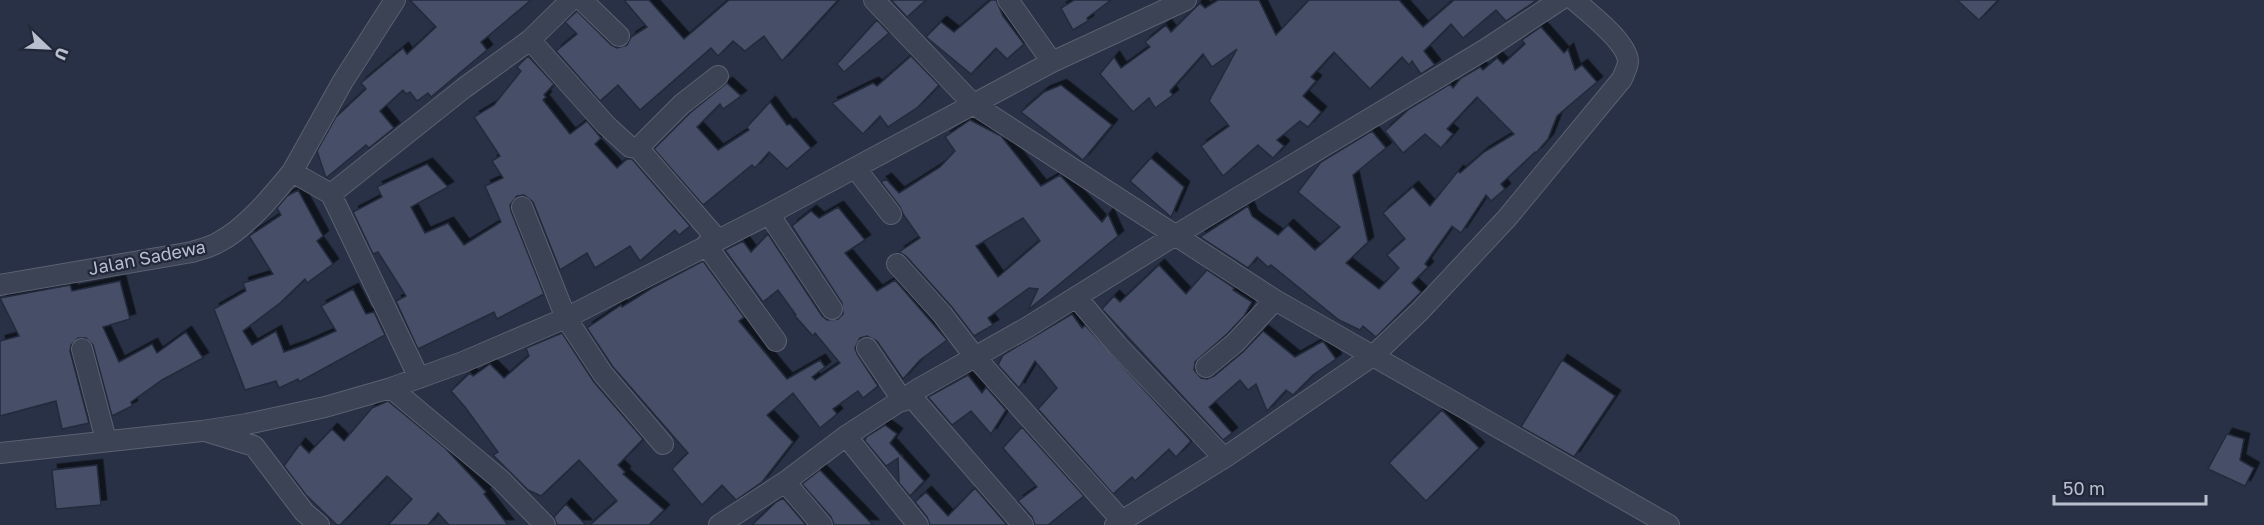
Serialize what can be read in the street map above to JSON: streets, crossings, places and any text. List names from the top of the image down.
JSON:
{
  "streets": {
    "street": ["Jalan Sadewa"]
  },
  "scale_bar": "50 m",
  "north": "bottom right"
}
